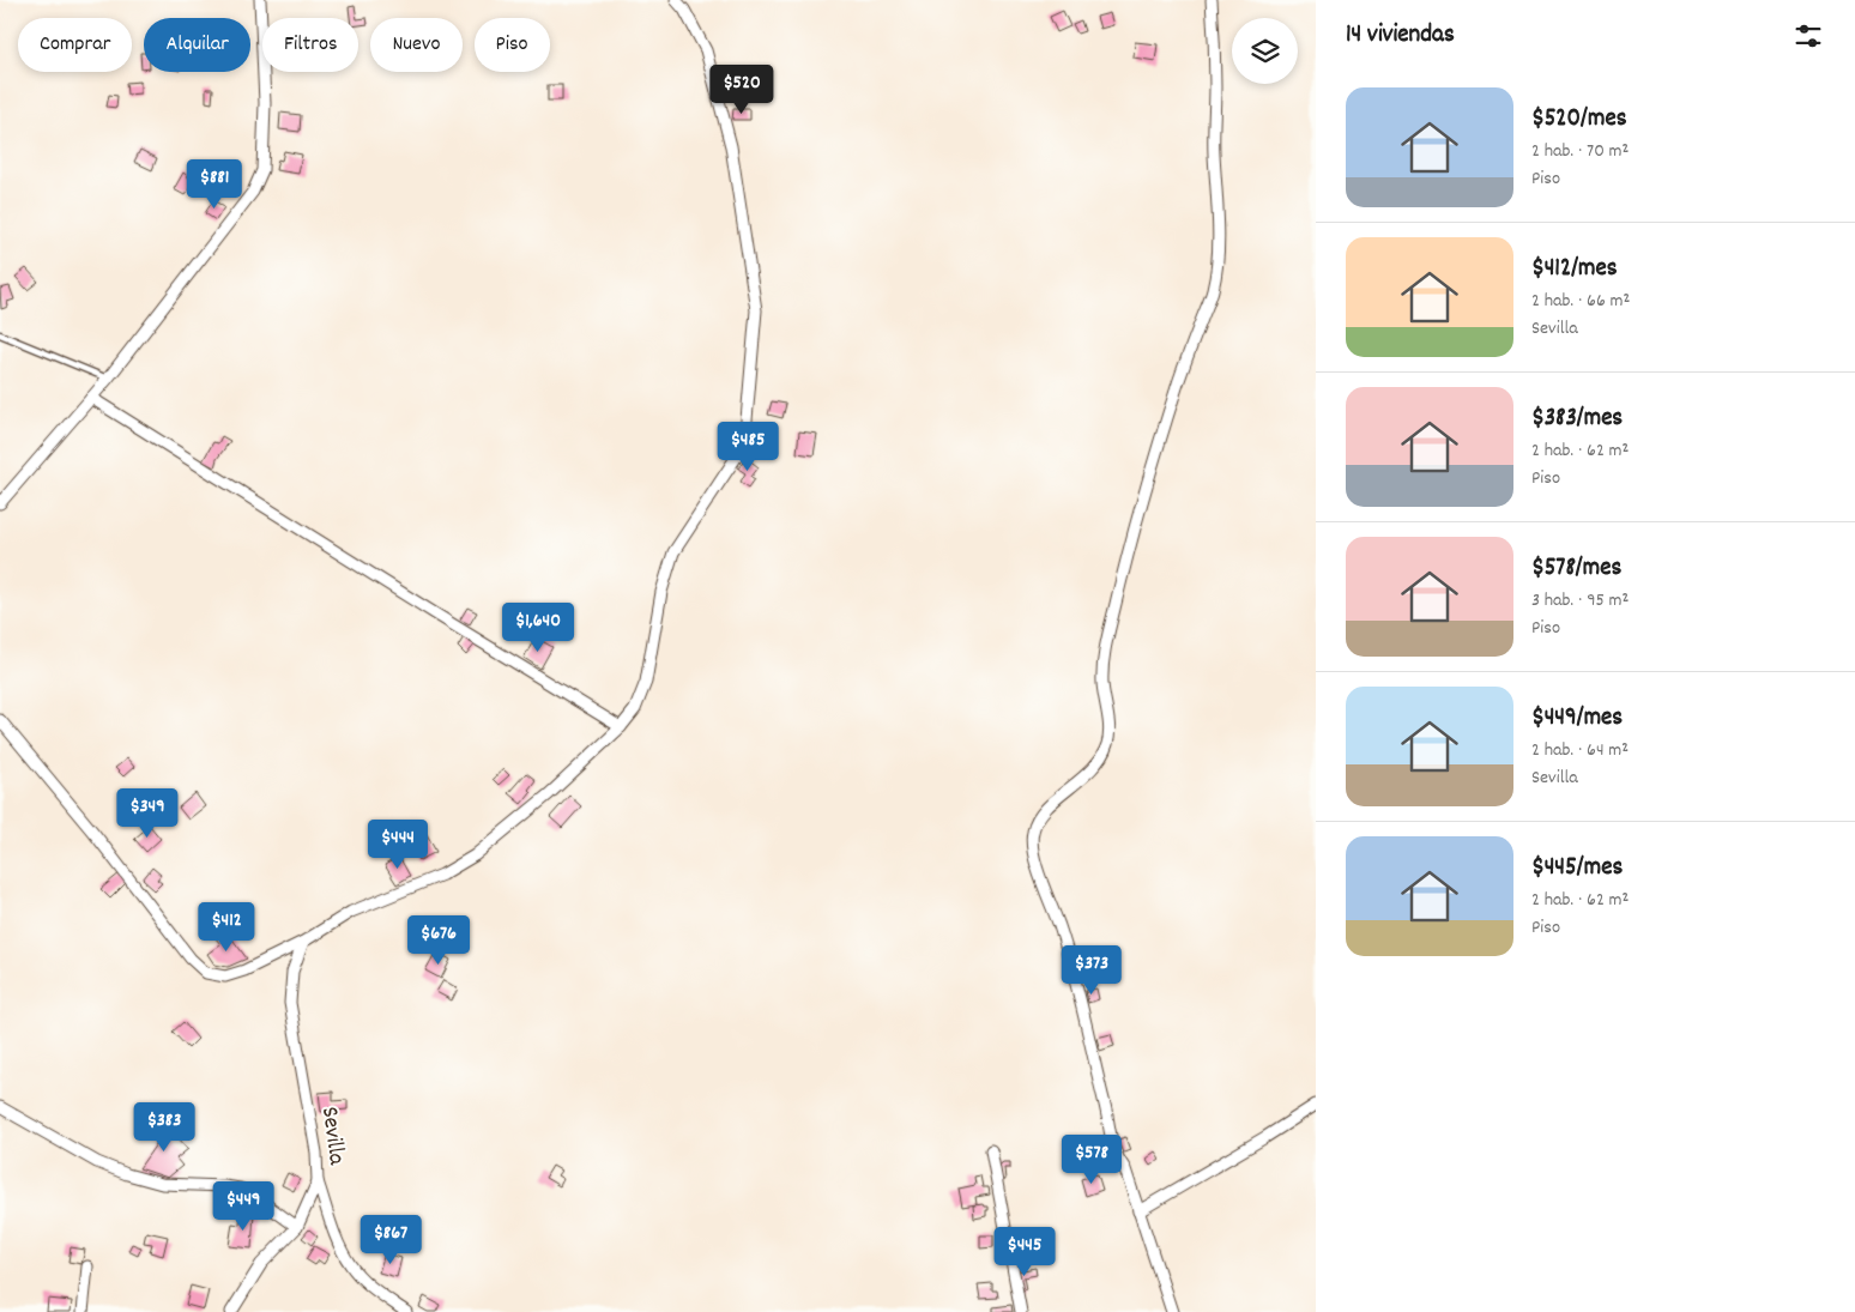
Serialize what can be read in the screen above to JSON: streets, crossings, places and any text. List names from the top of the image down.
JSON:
{
  "streets": {
    "street": ["Sevilla"]
  },
  "page": {
    "heading": "14 viviendas",
    "chip": [
      "Comprar",
      "Alquilar",
      "Filtros",
      "Nuevo",
      "Piso"
    ],
    "price": [
      "$520",
      "$881",
      "$485",
      "$1,640",
      "$349",
      "$444",
      "$412",
      "$676",
      "$373",
      "$383",
      "$578",
      "$449",
      "$867",
      "$445"
    ],
    "list": [
      {
        "name": "$520/mes",
        "note": "2 hab. · 70 m² · Piso"
      },
      {
        "name": "$412/mes",
        "note": "2 hab. · 66 m² · Sevilla"
      },
      {
        "name": "$383/mes",
        "note": "2 hab. · 62 m² · Piso"
      },
      {
        "name": "$578/mes",
        "note": "3 hab. · 95 m² · Piso"
      },
      {
        "name": "$449/mes",
        "note": "2 hab. · 64 m² · Sevilla"
      },
      {
        "name": "$445/mes",
        "note": "2 hab. · 62 m² · Piso"
      }
    ]
  }
}
